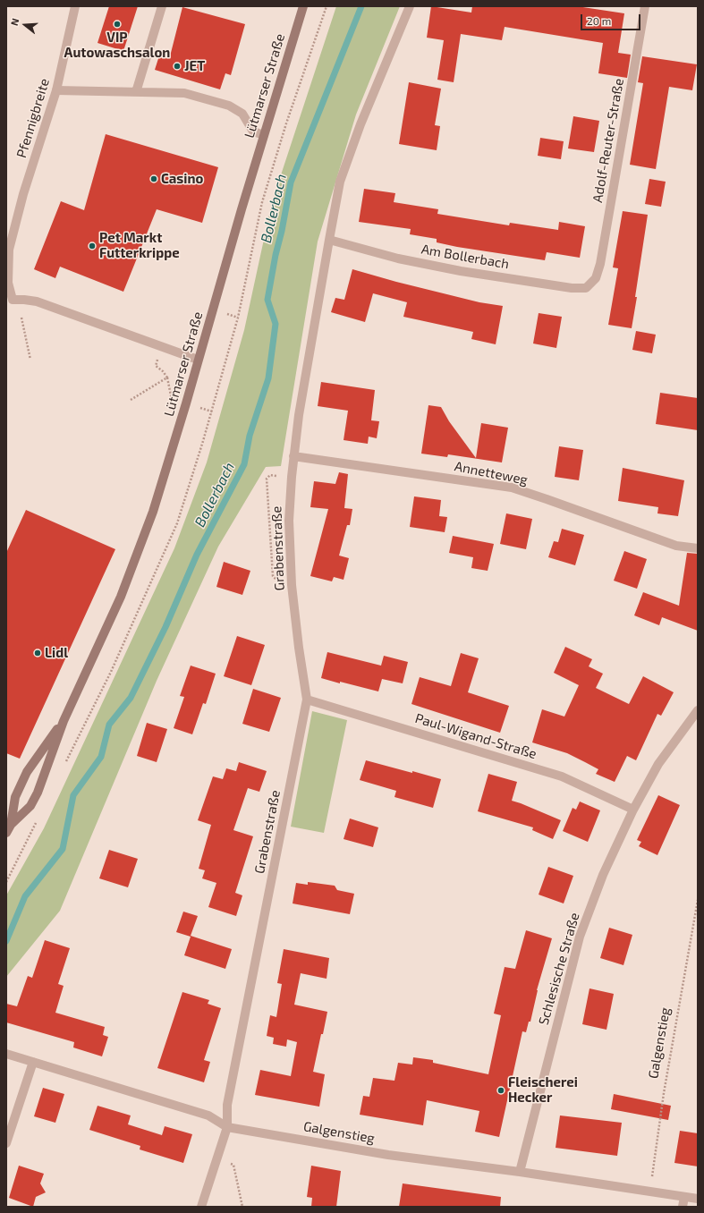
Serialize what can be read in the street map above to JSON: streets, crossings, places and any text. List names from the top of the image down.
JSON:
{
  "streets": {
    "main road": ["Lütmarser Straße"],
    "street": [
      "Pfennigbreite",
      "Adolf-Reuter-Straße",
      "Am Bollerbach",
      "Annetteweg",
      "Grabenstraße",
      "Paul-Wigand-Straße",
      "Schlesische Straße",
      "Galgenstieg"
    ]
  },
  "crossings": [
    ["Lütmarser Straße", "Pfennigbreite"],
    ["Adolf-Reuter-Straße", "Am Bollerbach"],
    ["Annetteweg", "Grabenstraße"],
    ["Grabenstraße", "Paul-Wigand-Straße"],
    ["Grabenstraße", "Galgenstieg"],
    ["Paul-Wigand-Straße", "Schlesische Straße"],
    ["Schlesische Straße", "Galgenstieg"]
  ],
  "water": ["Bollerbach"],
  "places": [
    "VIP Autowaschsalon",
    "JET",
    "Casino",
    "Pet Markt Futterkrippe",
    "Lidl",
    "Fleischerei Hecker"
  ],
  "scale_bar": "20 m",
  "north": "left"
}
